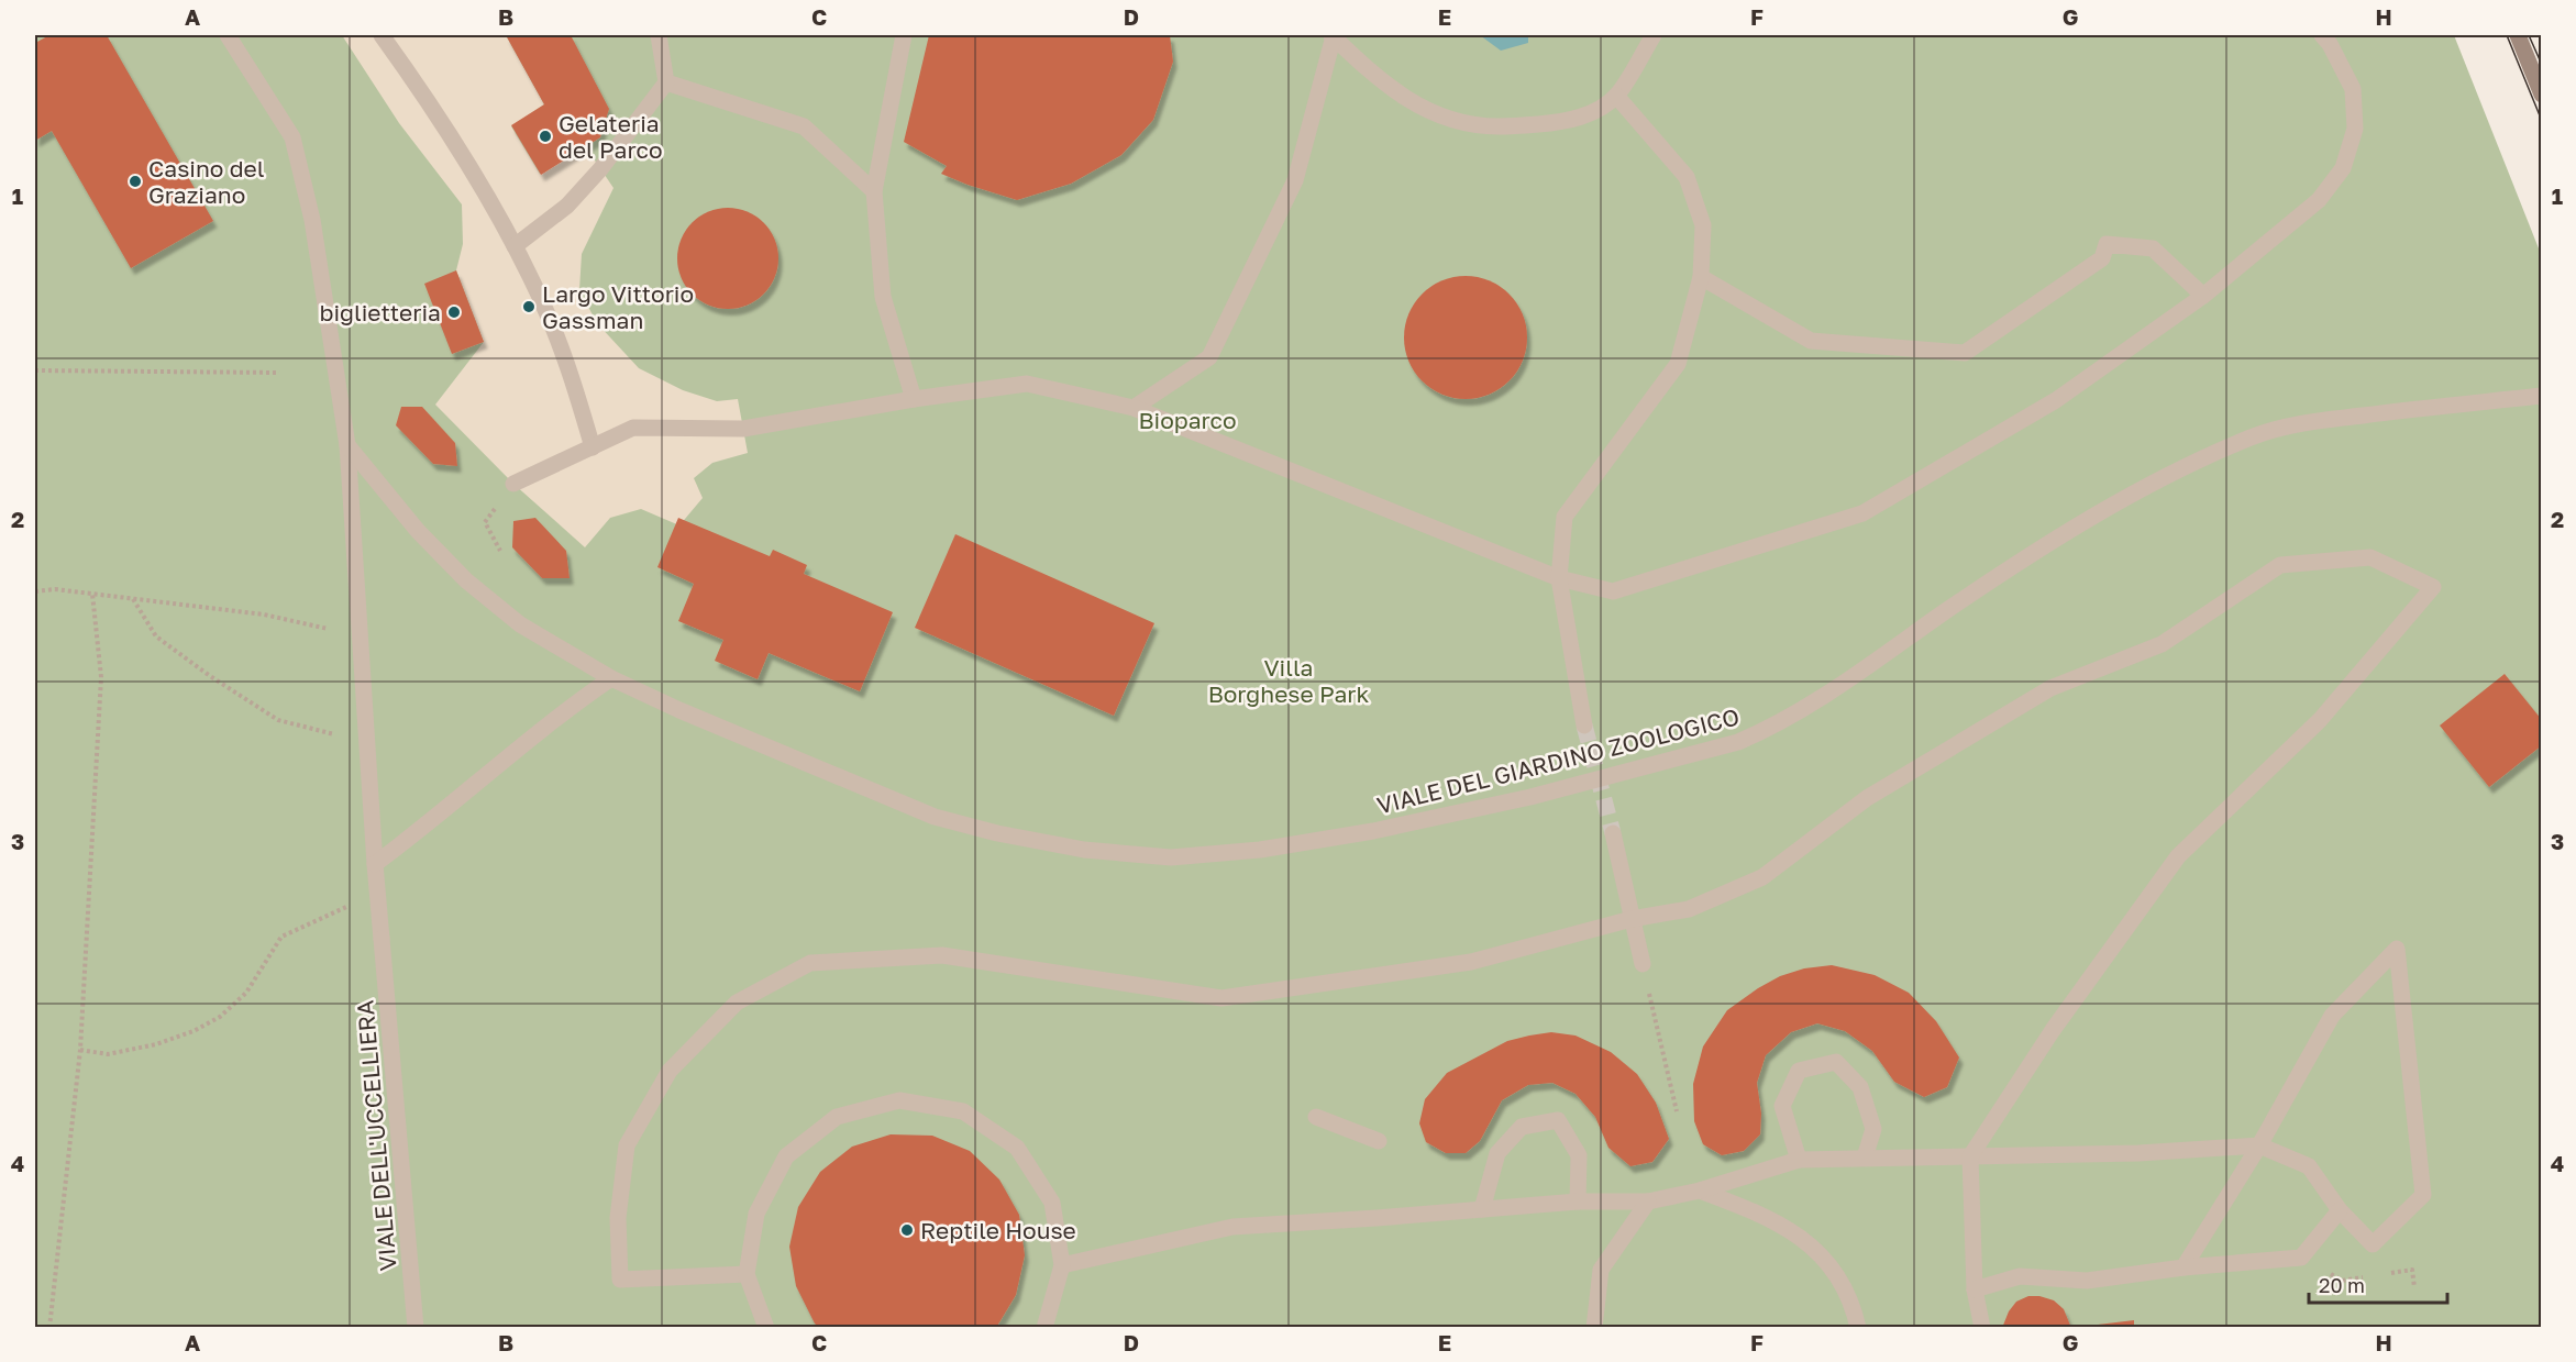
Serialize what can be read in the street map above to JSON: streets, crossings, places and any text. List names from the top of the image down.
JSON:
{
  "streets": {
    "street": ["VIALE DEL GIARDINO ZOOLOGICO", "VIALE DELL'UCCELLIERA"]
  },
  "crossings": [
    ["VIALE DEL GIARDINO ZOOLOGICO", "VIALE DELL'UCCELLIERA"]
  ],
  "parks": ["Bioparco", "Villa Borghese Park"],
  "places": [
    "Gelateria del Parco",
    "Casino del Graziano",
    "Largo Vittorio Gassman",
    "biglietteria",
    "Reptile House"
  ],
  "scale_bar": "20 m",
  "grid": {
    "columns": [
      "A",
      "B",
      "C",
      "D",
      "E",
      "F",
      "G",
      "H"
    ],
    "rows": [
      "1",
      "2",
      "3",
      "4"
    ]
  }
}
